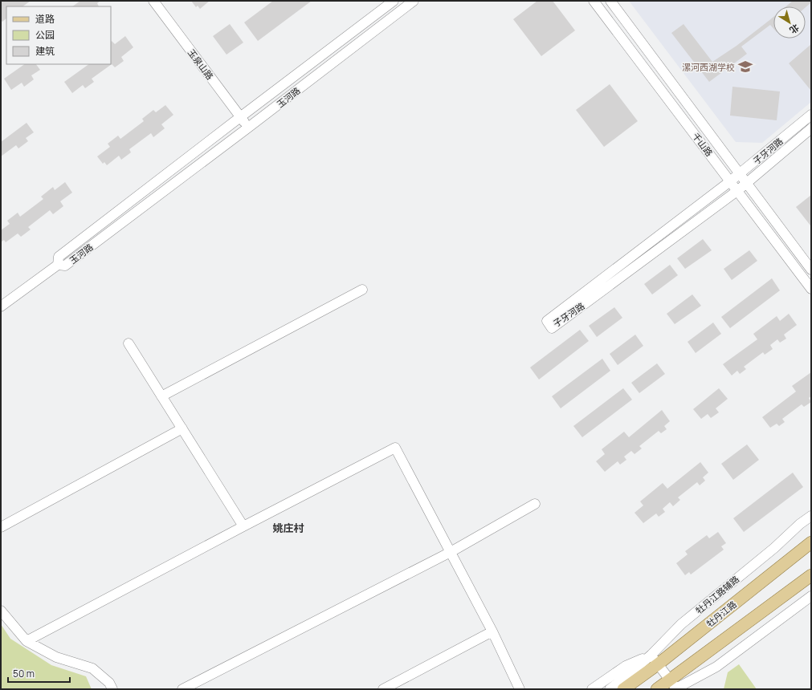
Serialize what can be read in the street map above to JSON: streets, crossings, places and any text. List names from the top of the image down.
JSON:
{
  "streets": {
    "main road": ["牡丹江路"],
    "street": [
      "玉泉山路",
      "玉河路",
      "千山路",
      "子牙河路",
      "牡丹江路辅路"
    ]
  },
  "crossings": [
    ["玉泉山路", "玉河路"],
    ["千山路", "子牙河路"],
    ["牡丹江路辅路", "牡丹江路"]
  ],
  "districts": ["姚庄村"],
  "places": {
    "school or university": ["漯河西湖学校"]
  },
  "legend": ["道路", "公园", "建筑"],
  "scale_bar": "50 m",
  "north": "bottom right"
}
